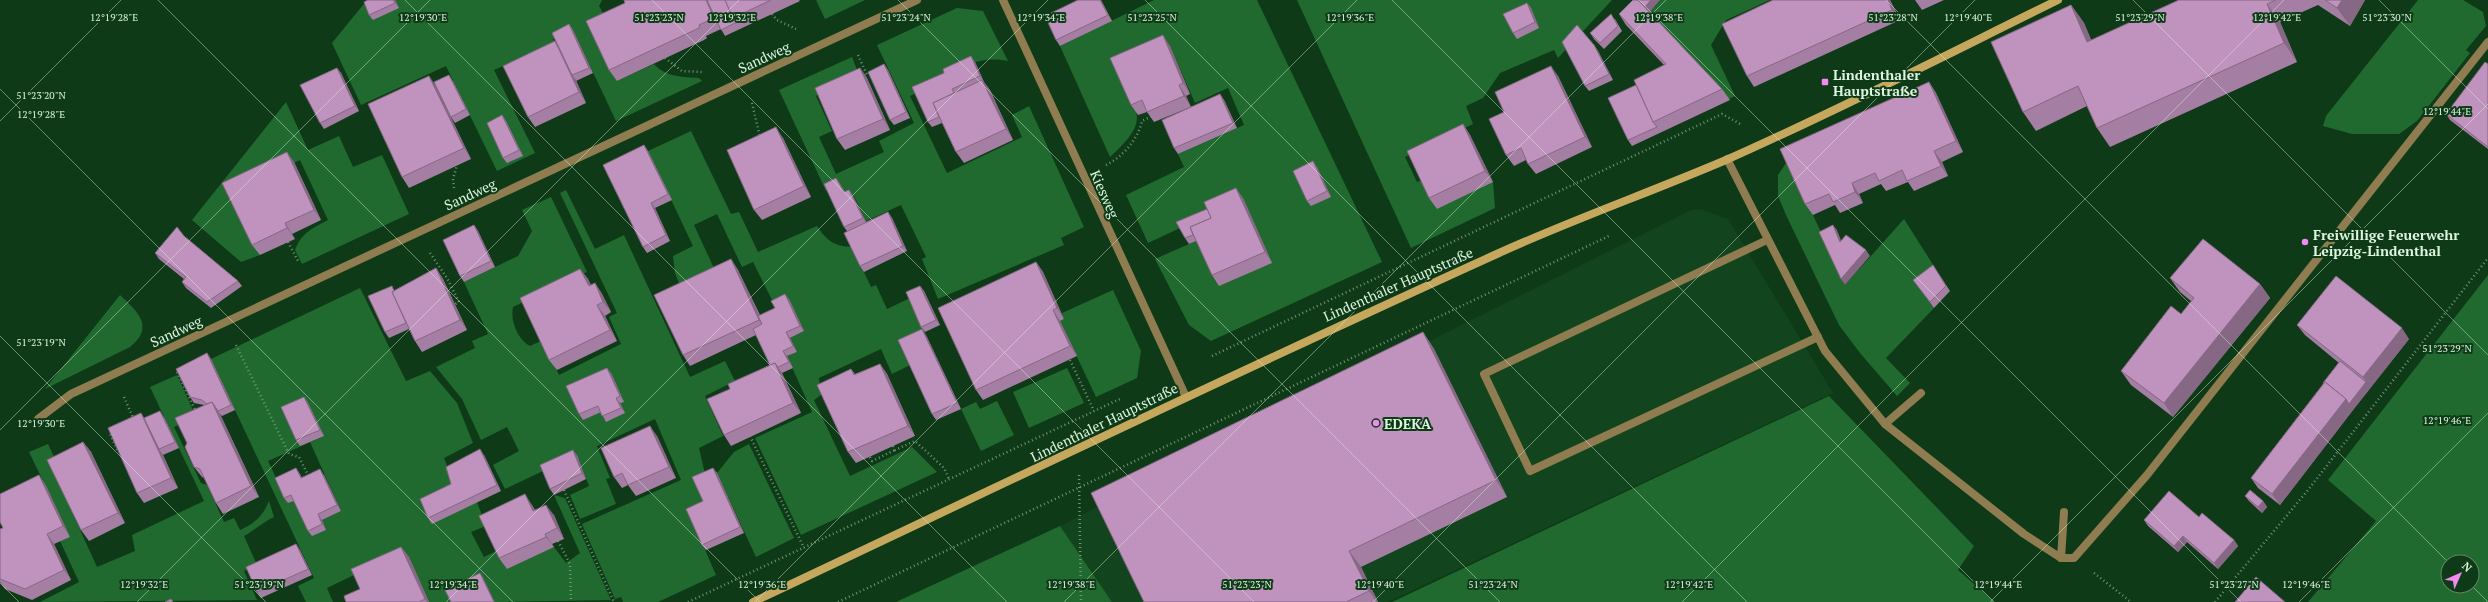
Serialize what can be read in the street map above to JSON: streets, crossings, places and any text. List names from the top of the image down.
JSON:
{
  "streets": {
    "street": ["Sandweg", "Kiesweg", "Lindenthaler Hauptstraße"]
  },
  "crossings": [
    ["Kiesweg", "Lindenthaler Hauptstraße"]
  ],
  "places": {
    "transit": ["Lindenthaler Hauptstraße"],
    "other": ["Freiwillige Feuerwehr Leipzig-Lindenthal", "EDEKA"]
  },
  "north": "top right",
  "coordinates": [
    "12°19'28\"E",
    "12°19'30\"E",
    "51°23'23\"N",
    "12°19'32\"E",
    "51°23'24\"N",
    "12°19'34\"E",
    "51°23'25\"N",
    "12°19'36\"E",
    "12°19'38\"E",
    "51°23'28\"N",
    "12°19'40\"E",
    "51°23'29\"N",
    "12°19'42\"E",
    "51°23'30\"N",
    "51°23'20\"N",
    "12°19'44\"E",
    "51°23'19\"N",
    "12°19'46\"E",
    "51°23'27\"N"
  ]
}
